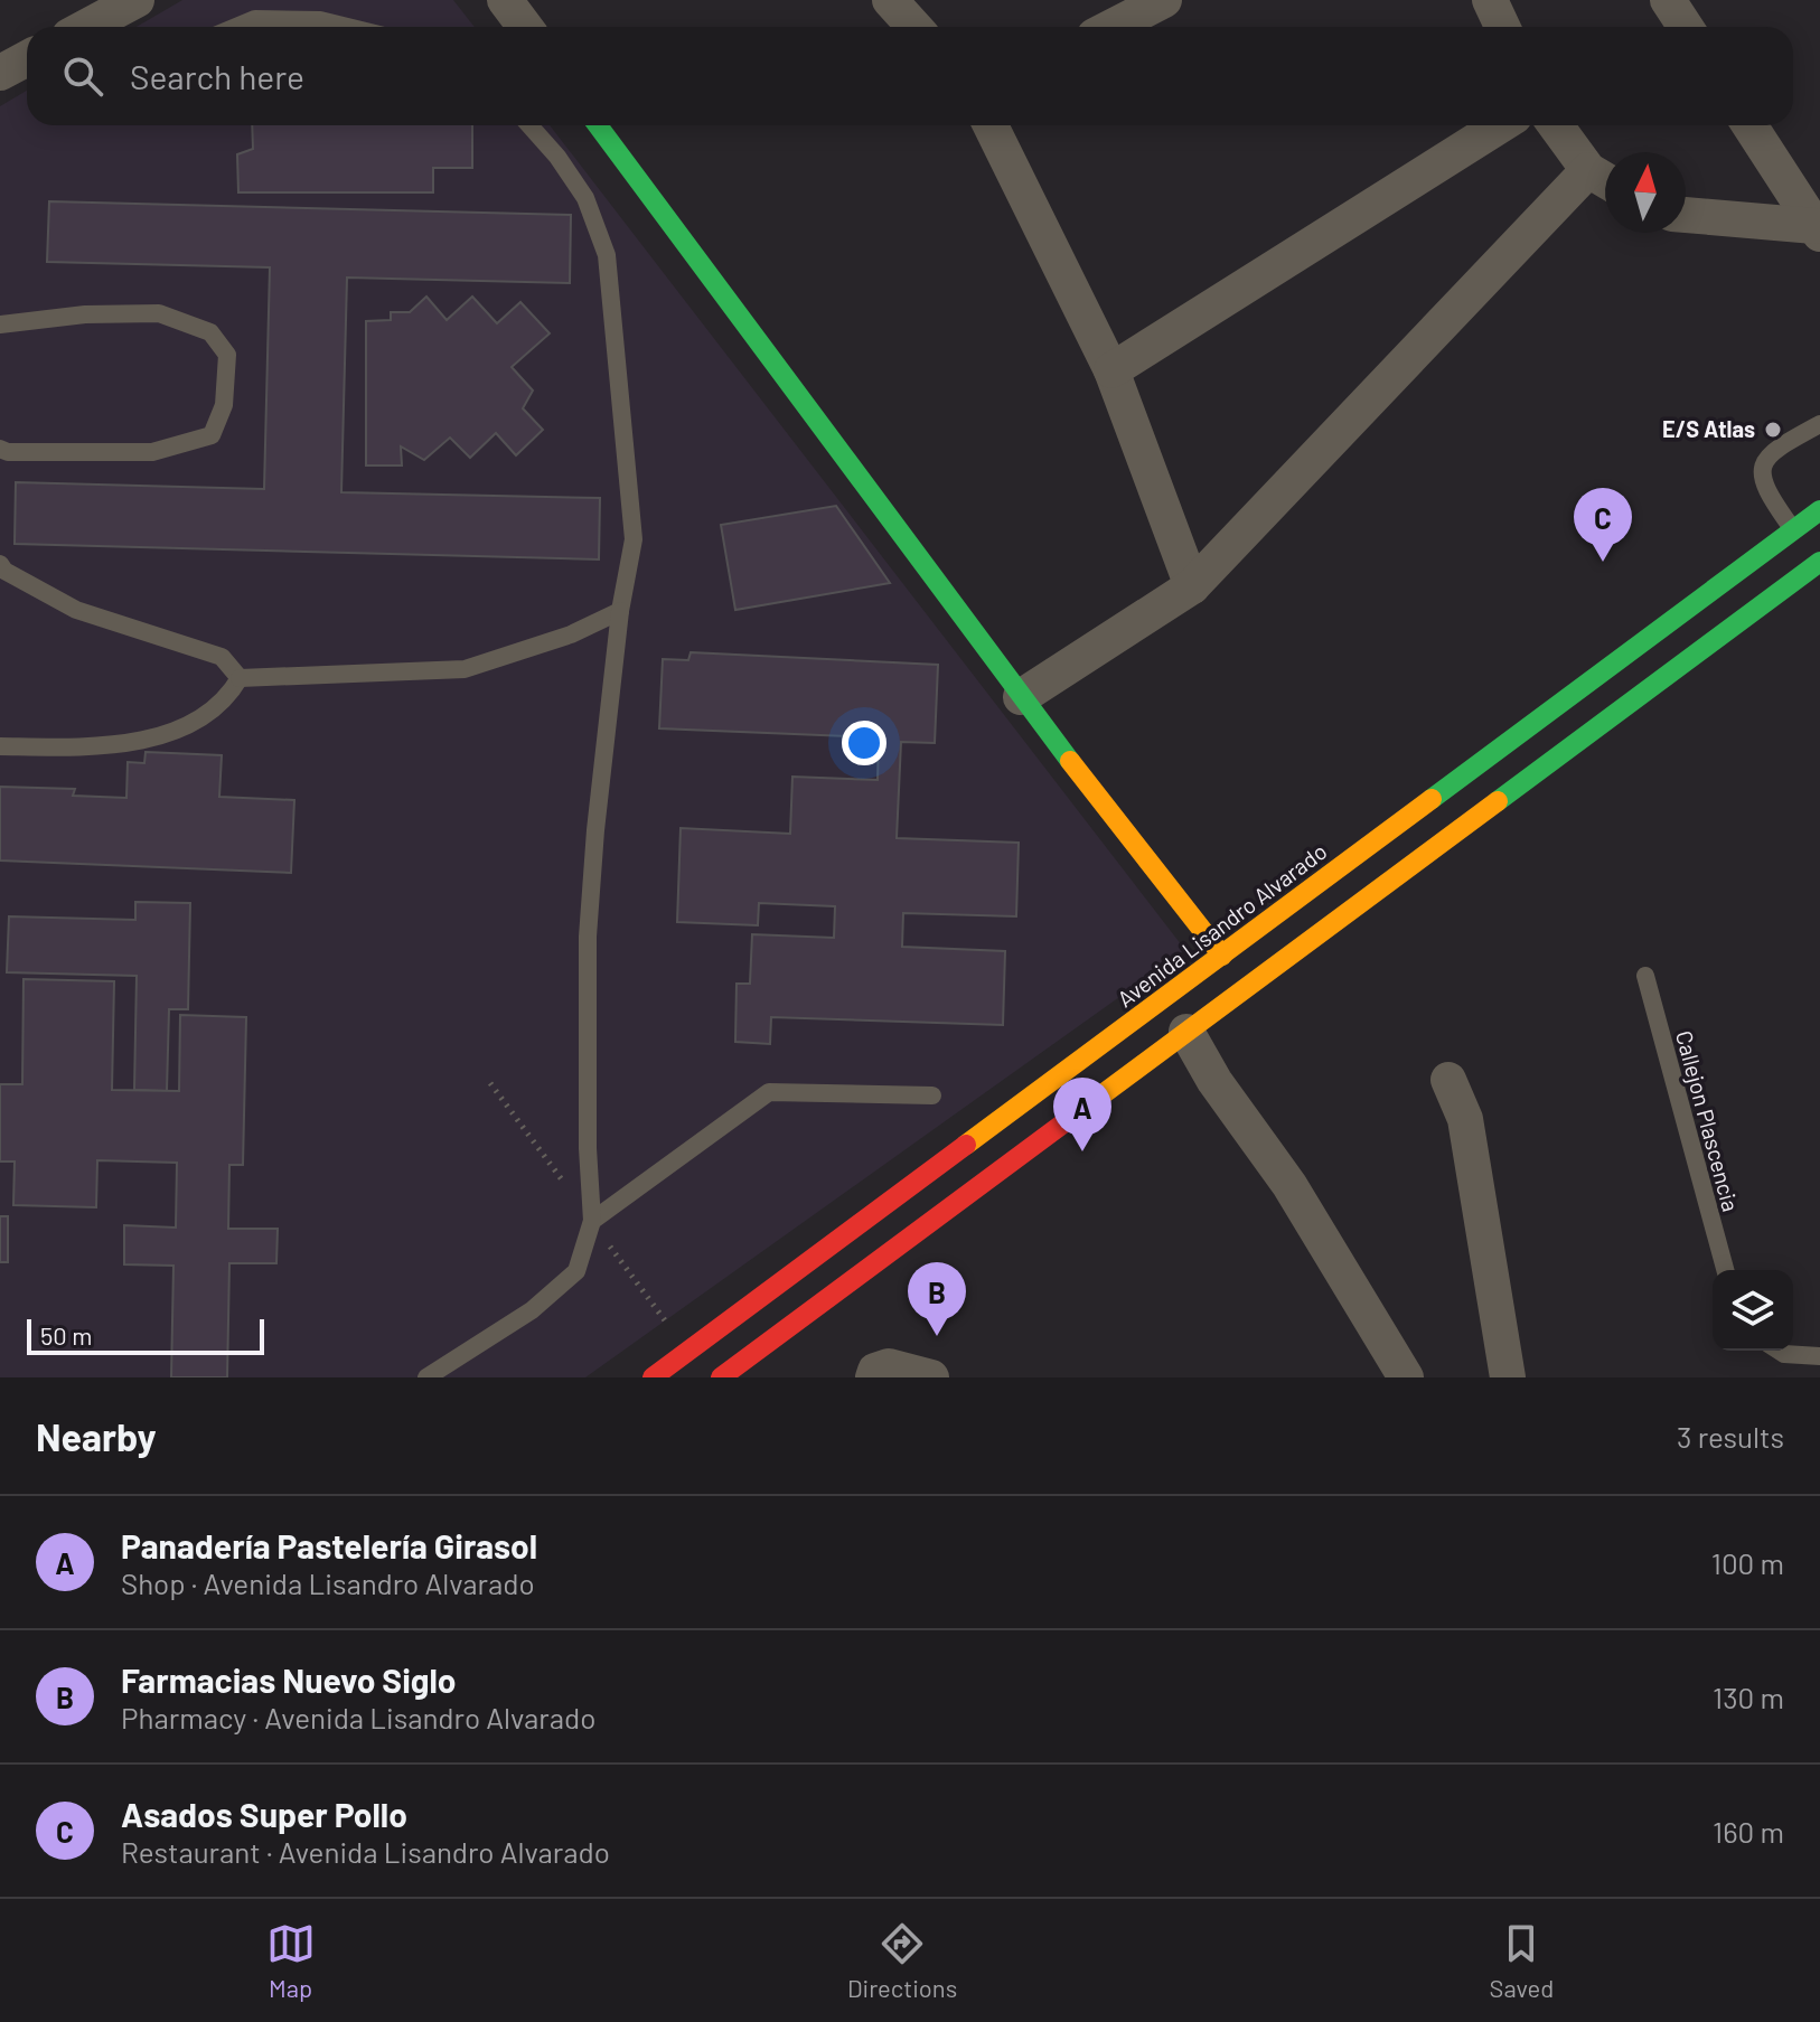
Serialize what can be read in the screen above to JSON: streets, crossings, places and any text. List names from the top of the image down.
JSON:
{
  "streets": {
    "street": ["Avenida Lisandro Alvarado"],
    "lane": ["Callejon Plascencia"]
  },
  "places": ["E/S Atlas"],
  "scale_bar": "50 m",
  "north": "top",
  "page": {
    "search": "Search here",
    "pins": ["C", "A", "B"],
    "scale": "50 m",
    "heading": ["Nearby", "3 results"],
    "list": [
      {
        "mark": "A",
        "name": "Panadería Pastelería Girasol",
        "note": "Shop · Avenida Lisandro Alvarado",
        "value": "100 m"
      },
      {
        "mark": "B",
        "name": "Farmacias Nuevo Siglo",
        "note": "Pharmacy · Avenida Lisandro Alvarado",
        "value": "130 m"
      },
      {
        "mark": "C",
        "name": "Asados Super Pollo",
        "note": "Restaurant · Avenida Lisandro Alvarado",
        "value": "160 m"
      }
    ],
    "nav": ["Map", "Directions", "Saved"]
  }
}
